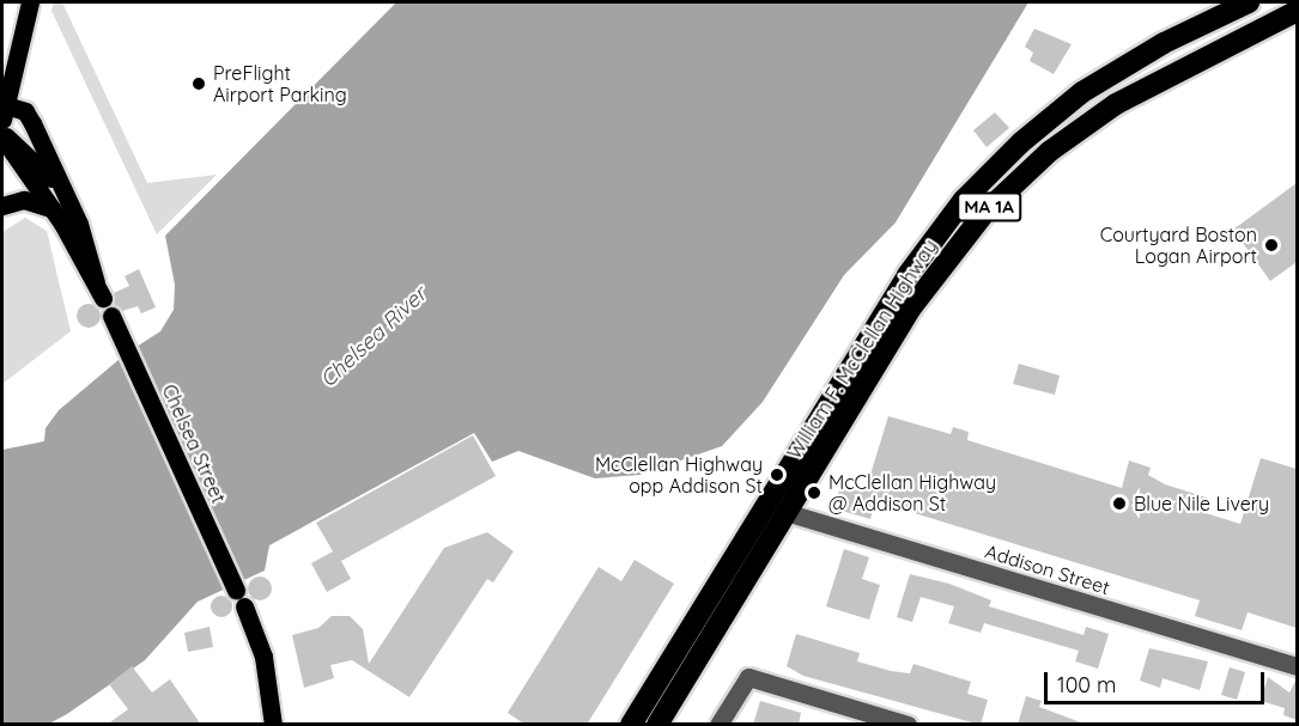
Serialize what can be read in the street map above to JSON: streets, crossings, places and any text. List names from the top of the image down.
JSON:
{
  "streets": {
    "highway": ["MA 1A", "William F. McClellan Highway"],
    "main road": ["Chelsea Street"],
    "street": ["Addison Street"]
  },
  "crossings": [
    ["William F. McClellan Highway", "Addison Street"]
  ],
  "water": ["Chelsea River"],
  "places": [
    "PreFlight Airport Parking",
    "Courtyard Boston Logan Airport",
    "McClellan Highway opp Addison St",
    "McClellan Highway @ Addison St",
    "Blue Nile Livery"
  ],
  "scale_bar": "100 m"
}
